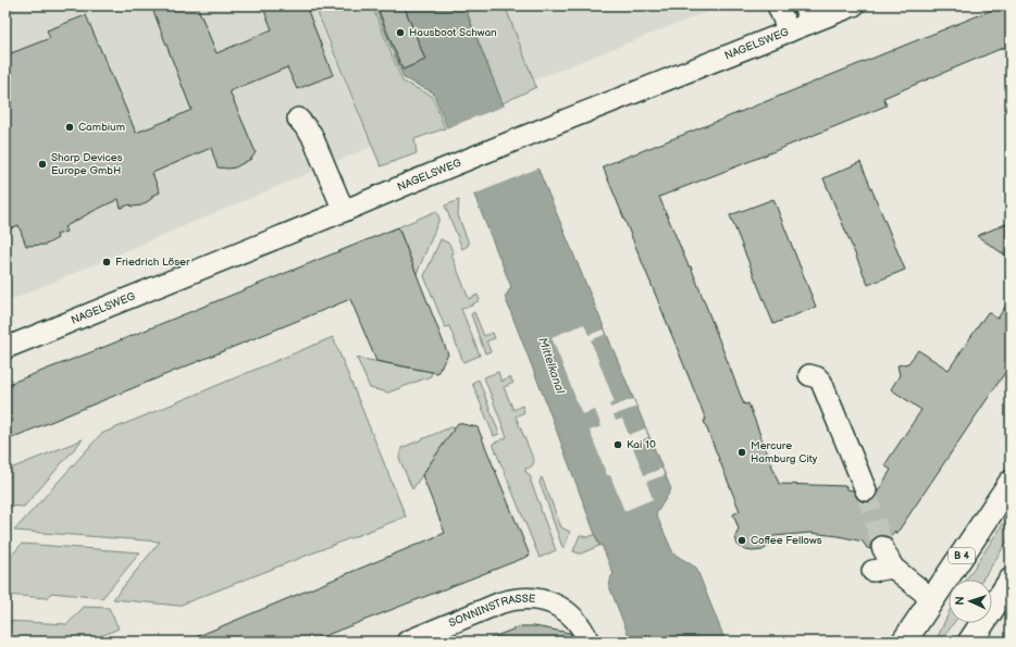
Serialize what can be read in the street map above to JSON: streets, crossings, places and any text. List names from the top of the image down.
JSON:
{
  "streets": {
    "main road": ["B 4"],
    "street": ["NAGELSWEG", "SONNINSTRASSE"]
  },
  "water": ["Mittelkanal"],
  "places": [
    "Hausboot Schwan",
    "Cambium",
    "Sharp Devices Europe GmbH",
    "Friedrich Löser",
    "Kai 10",
    "Mercure Hamburg City",
    "Coffee Fellows"
  ],
  "north": "left"
}
